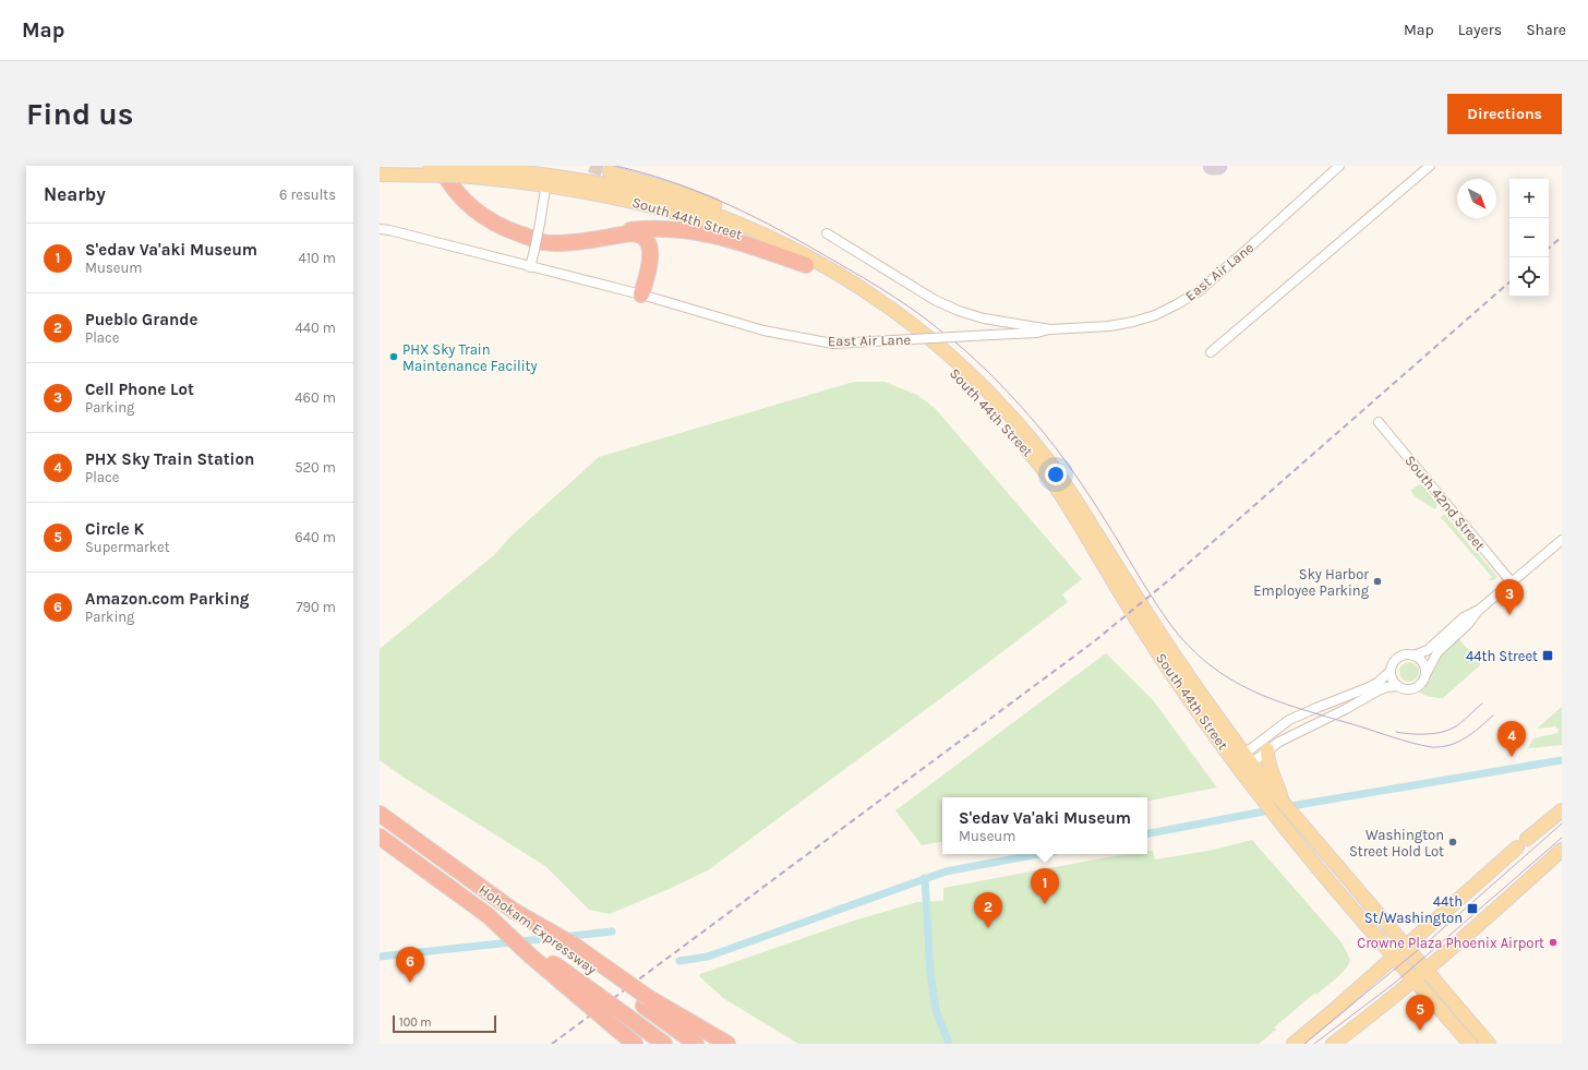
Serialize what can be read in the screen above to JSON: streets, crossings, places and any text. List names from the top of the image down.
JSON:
{
  "streets": {
    "highway": ["Hohokam Expressway"],
    "main road": ["South 44th Street"],
    "street": ["East Air Lane", "South 42nd Street"]
  },
  "places": {
    "other": [
      "PHX Sky Train Maintenance Facility",
      "Sky Harbor Employee Parking",
      "Washington Street Hold Lot",
      "Crowne Plaza Phoenix Airport"
    ],
    "transit": ["44th Street", "44th St/Washington"]
  },
  "scale_bar": "100 m",
  "north": "bottom right",
  "page": {
    "header": "Map",
    "nav": ["Map", "Layers", "Share"],
    "buttons": "Directions",
    "title": "Find us",
    "heading": ["Nearby", "6 results"],
    "map_buttons": ["+", "−"],
    "list": [
      {
        "mark": "1",
        "name": "S'edav Va'aki Museum",
        "note": "Museum",
        "value": "410 m"
      },
      {
        "mark": "2",
        "name": "Pueblo Grande",
        "note": "Place",
        "value": "440 m"
      },
      {
        "mark": "3",
        "name": "Cell Phone Lot",
        "note": "Parking",
        "value": "460 m"
      },
      {
        "mark": "4",
        "name": "PHX Sky Train Station",
        "note": "Place",
        "value": "520 m"
      },
      {
        "mark": "5",
        "name": "Circle K",
        "note": "Supermarket",
        "value": "640 m"
      },
      {
        "mark": "6",
        "name": "Amazon.com Parking",
        "note": "Parking",
        "value": "790 m"
      }
    ],
    "pins": [
      "3",
      "4",
      "1",
      "2",
      "6",
      "5"
    ],
    "popup": ["S'edav Va'aki Museum", "Museum"],
    "scale": "100 m"
  }
}
